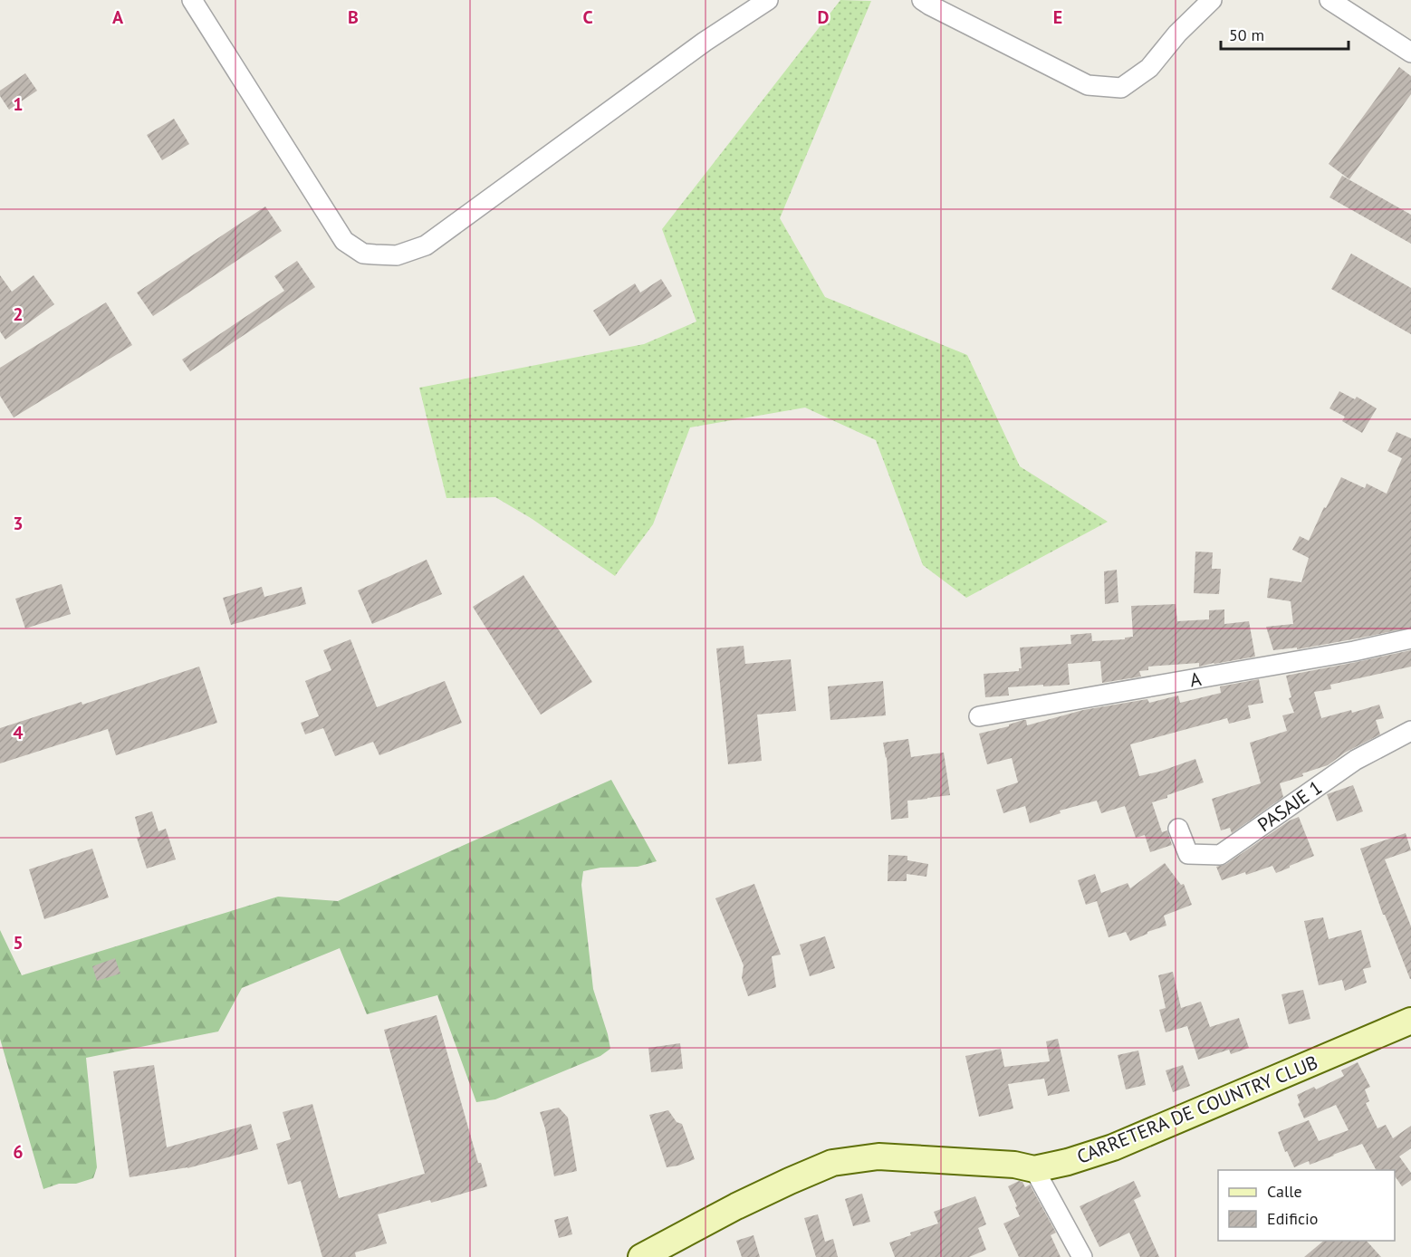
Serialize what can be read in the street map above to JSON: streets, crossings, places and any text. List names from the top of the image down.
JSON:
{
  "streets": {
    "street": ["A", "PASAJE 1", "CARRETERA DE COUNTRY CLUB"]
  },
  "legend": ["Calle", "Edificio"],
  "scale_bar": "50 m",
  "grid": {
    "columns": [
      "A",
      "B",
      "C",
      "D",
      "E"
    ],
    "rows": [
      "1",
      "2",
      "3",
      "4",
      "5",
      "6"
    ]
  }
}
